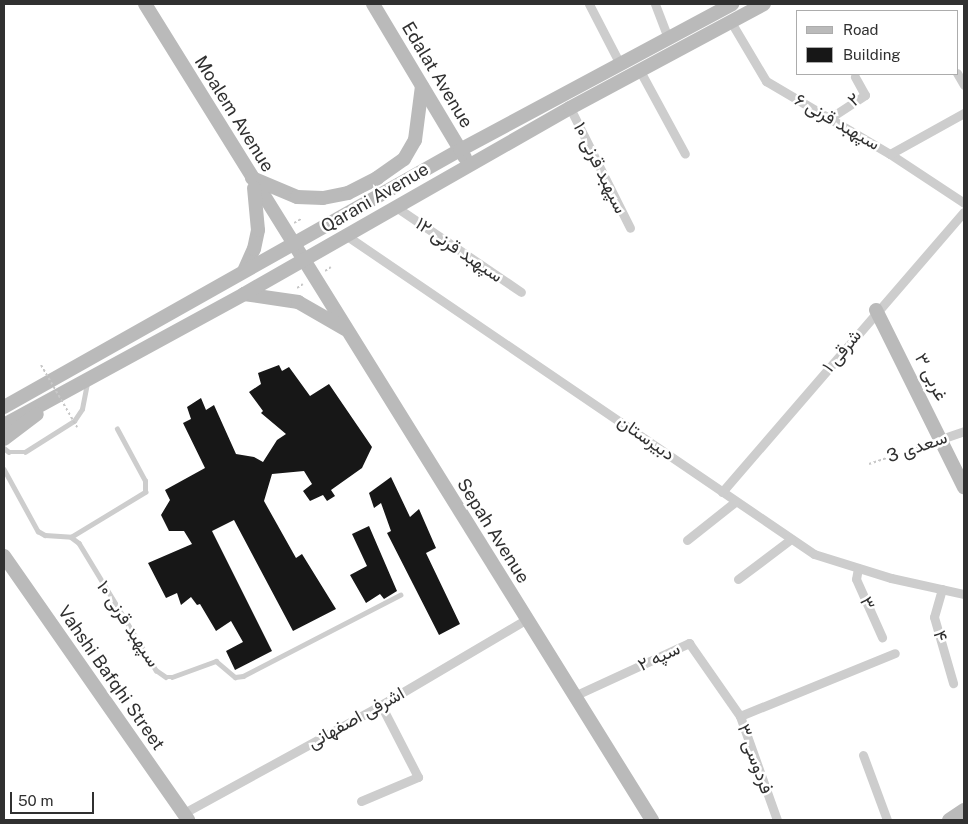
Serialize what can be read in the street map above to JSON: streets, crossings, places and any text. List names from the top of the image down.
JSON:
{
  "streets": {
    "main road": [
      "Edalat Avenue",
      "Moalem Avenue",
      "Qarani Avenue",
      "۳ غربی",
      "Sepah Avenue",
      "Vahshi Bafqhi Street"
    ],
    "street": [
      "۲",
      "سپهبد قرنی ۶",
      "سپهبد قرنی ۱۰",
      "سپهبد قرنی ۱۲",
      "شرقی ۱",
      "دبیرستان",
      "سعدی 3",
      "۳",
      "۴",
      "سپه ۲",
      "اشرفی اصفهانی",
      "فردوسی ۳"
    ]
  },
  "crossings": [
    ["Edalat Avenue", "Qarani Avenue"],
    ["۲", "سپهبد قرنی ۶"],
    ["Moalem Avenue", "Qarani Avenue"],
    ["Moalem Avenue", "Sepah Avenue"],
    ["سپهبد قرنی ۶", "Qarani Avenue"],
    ["سپهبد قرنی ۱۰", "Qarani Avenue"],
    ["Qarani Avenue", "سپهبد قرنی ۱۲"],
    ["Qarani Avenue", "دبیرستان"],
    ["Qarani Avenue", "Sepah Avenue"],
    ["شرقی ۱", "۳ غربی"],
    ["شرقی ۱", "دبیرستان"],
    ["۳ غربی", "سعدی 3"],
    ["دبیرستان", "۳"],
    ["دبیرستان", "۴"],
    ["Sepah Avenue", "سپه ۲"],
    ["Sepah Avenue", "اشرفی اصفهانی"],
    ["سپه ۲", "فردوسی ۳"],
    ["Vahshi Bafqhi Street", "اشرفی اصفهانی"]
  ],
  "legend": ["Road", "Building"],
  "scale_bar": "50 m"
}
